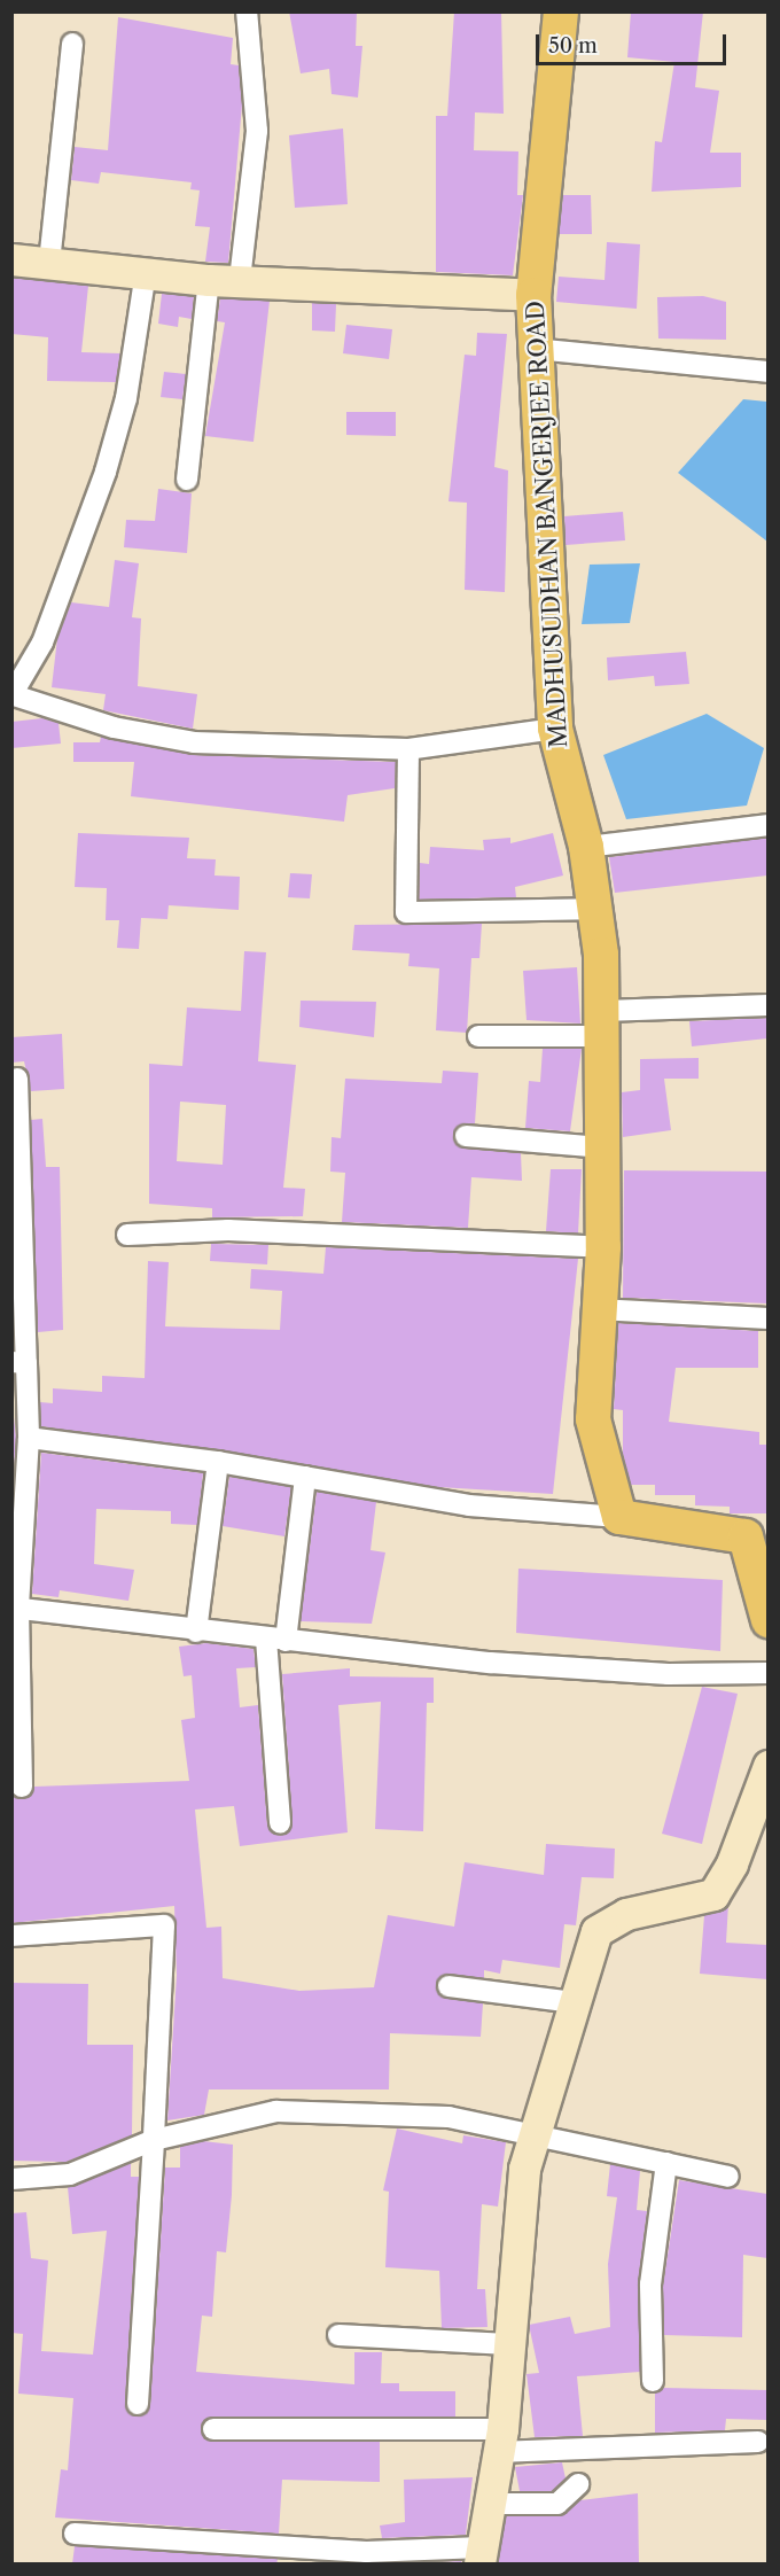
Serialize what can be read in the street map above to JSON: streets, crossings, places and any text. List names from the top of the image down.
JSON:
{
  "streets": {
    "main road": ["MADHUSUDHAN BANGERJEE ROAD"]
  },
  "scale_bar": "50 m"
}
